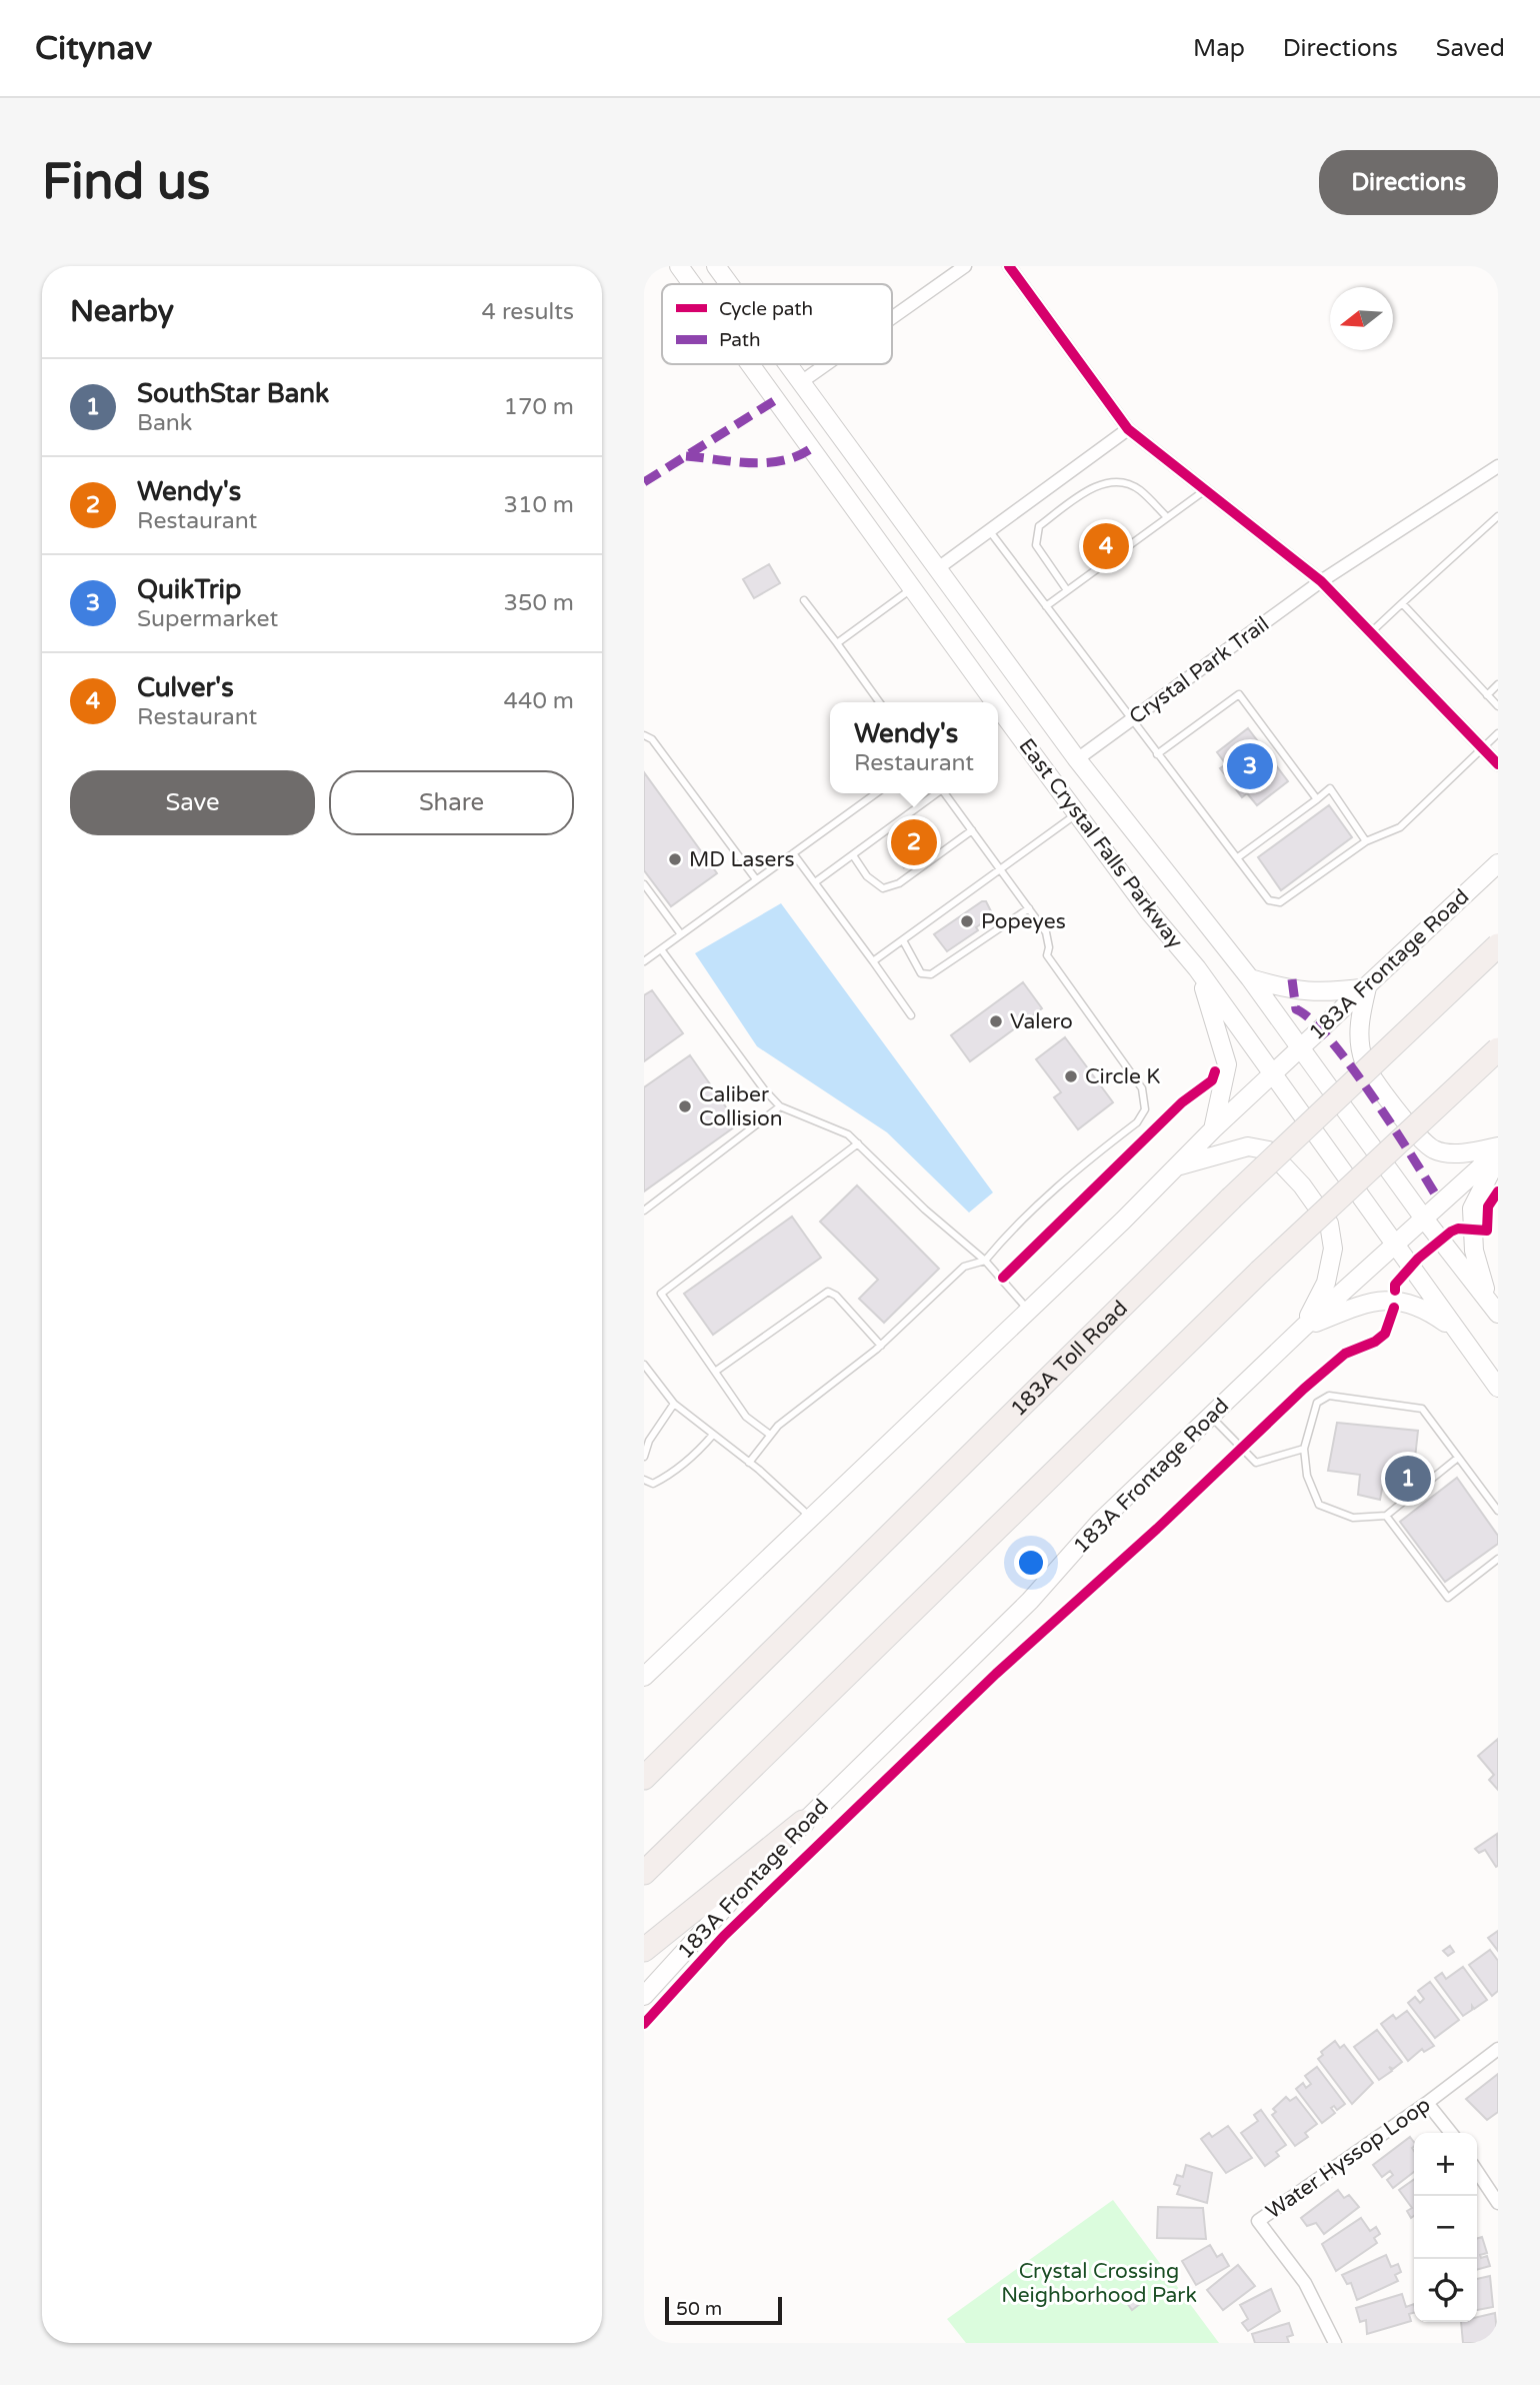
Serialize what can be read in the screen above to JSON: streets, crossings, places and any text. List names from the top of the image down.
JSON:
{
  "streets": {
    "highway": ["183A Toll Road"],
    "main road": ["East Crystal Falls Parkway", "183A Frontage Road"],
    "street": ["Crystal Park Trail", "Water Hyssop Loop"]
  },
  "crossings": [
    ["Crystal Park Trail", "East Crystal Falls Parkway"],
    ["East Crystal Falls Parkway", "183A Frontage Road"]
  ],
  "parks": ["Crystal Crossing Neighborhood Park"],
  "places": [
    "MD Lasers",
    "Popeyes",
    "Valero",
    "Circle K",
    "Caliber Collision"
  ],
  "legend": ["Cycle path", "Path"],
  "scale_bar": "50 m",
  "north": "left",
  "page": {
    "header": "Citynav",
    "nav": ["Map", "Directions", "Saved"],
    "buttons": [
      "Directions",
      ["Save", "Share"]
    ],
    "title": "Find us",
    "heading": ["Nearby", "4 results"],
    "list": [
      {
        "mark": "1",
        "name": "SouthStar Bank",
        "note": "Bank",
        "value": "170 m"
      },
      {
        "mark": "2",
        "name": "Wendy's",
        "note": "Restaurant",
        "value": "310 m"
      },
      {
        "mark": "3",
        "name": "QuikTrip",
        "note": "Supermarket",
        "value": "350 m"
      },
      {
        "mark": "4",
        "name": "Culver's",
        "note": "Restaurant",
        "value": "440 m"
      }
    ],
    "pins": [
      "4",
      "3",
      "2",
      "1"
    ],
    "popup": ["Wendy's", "Restaurant"],
    "map_buttons": ["+", "−"],
    "scale": "50 m"
  }
}
